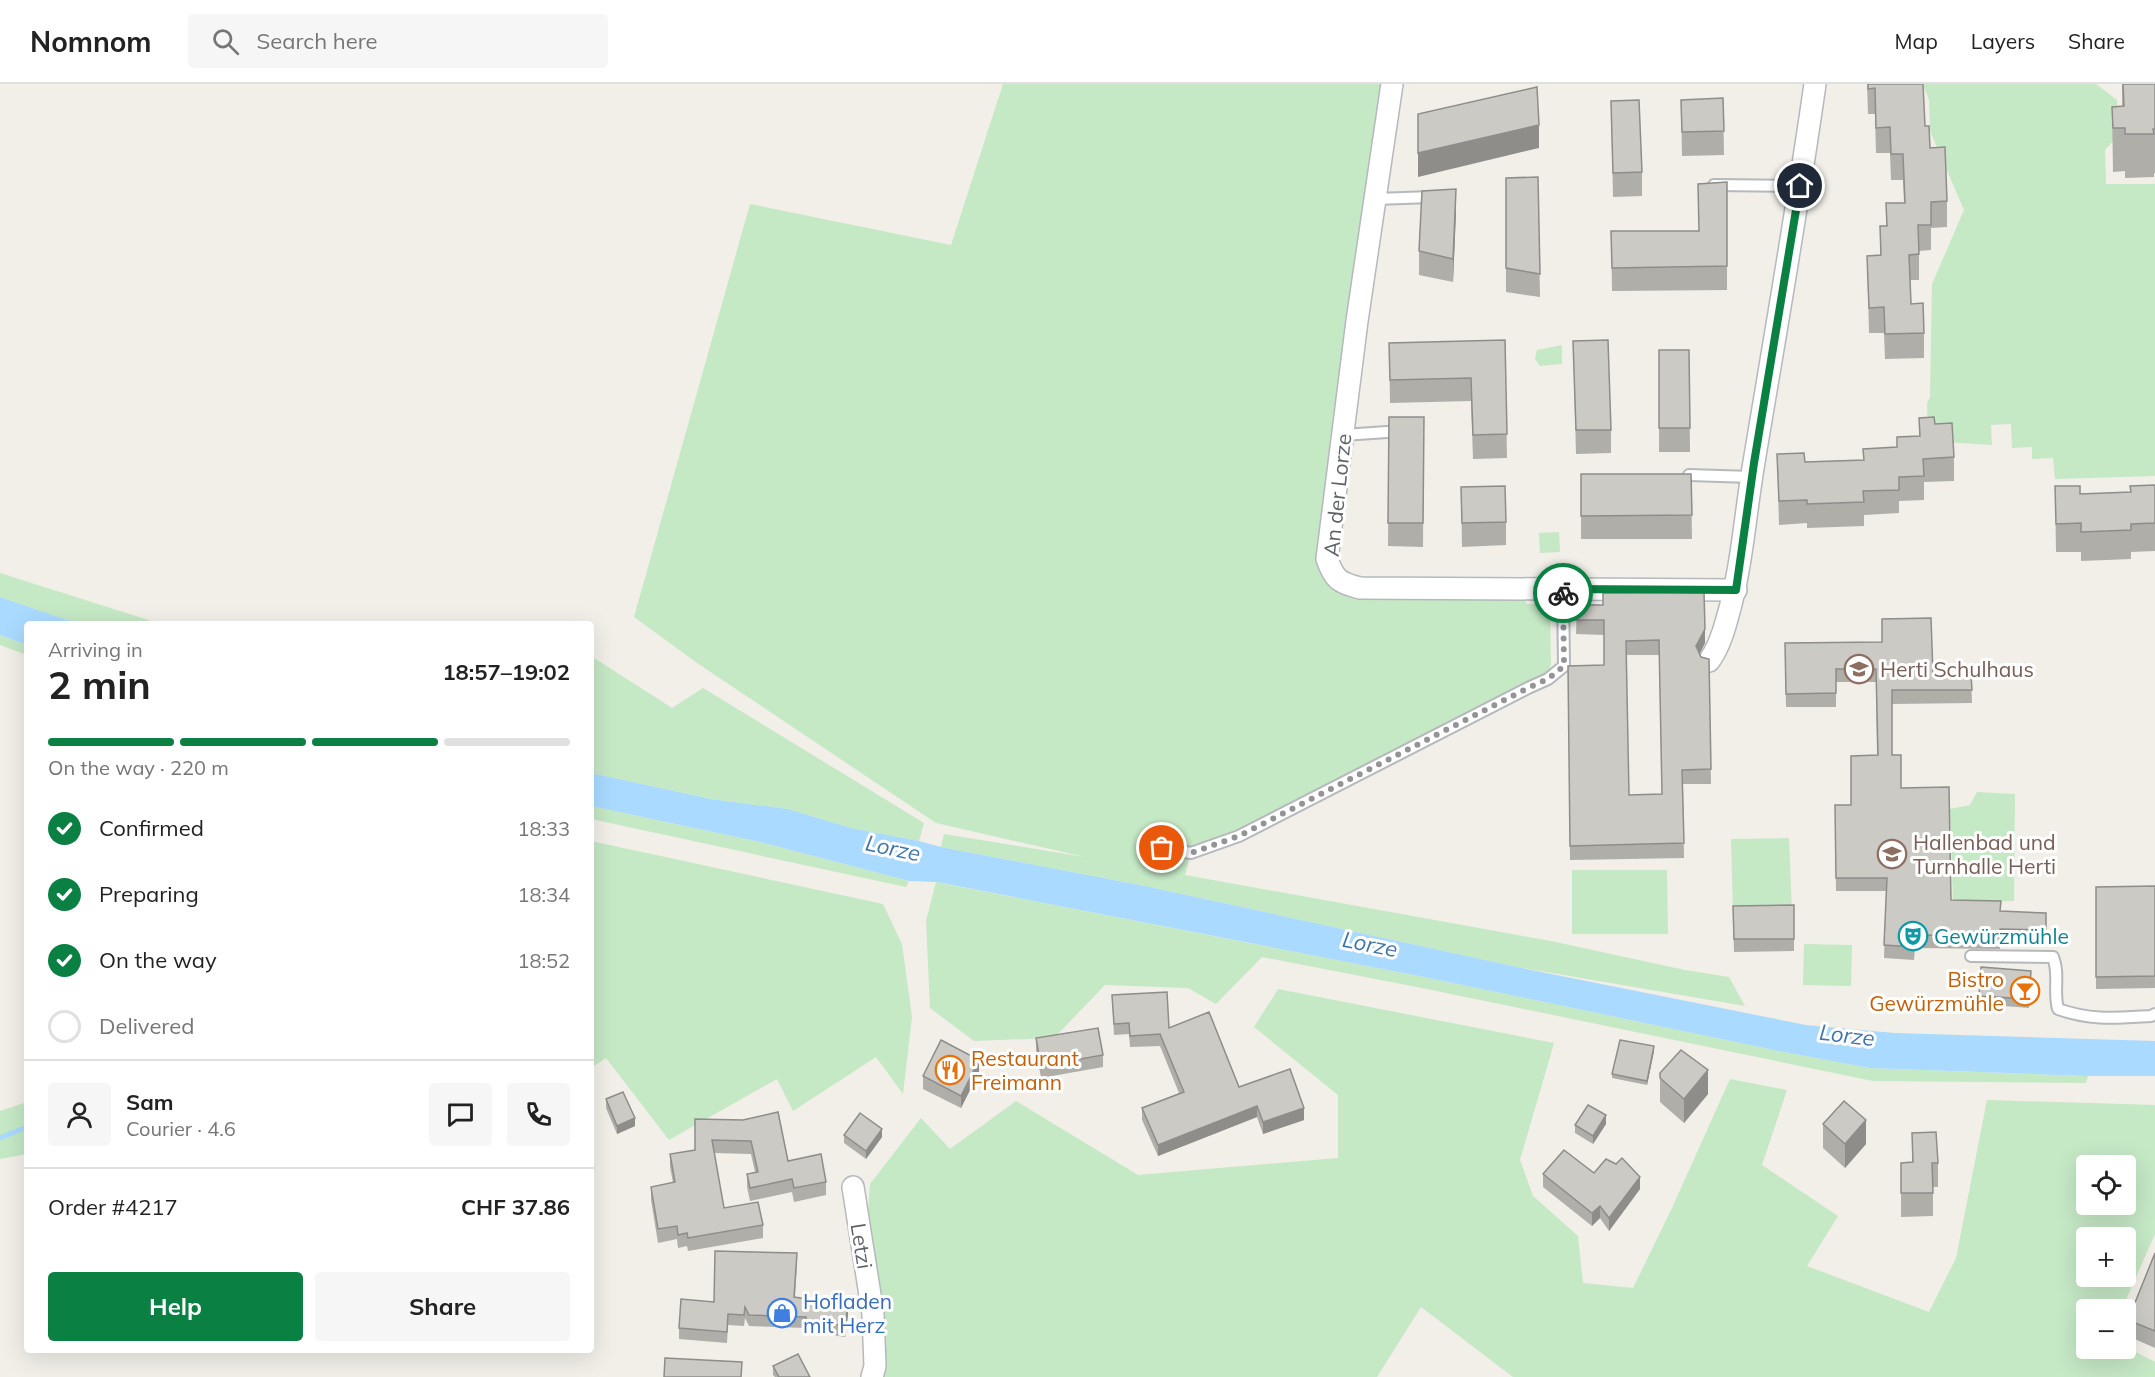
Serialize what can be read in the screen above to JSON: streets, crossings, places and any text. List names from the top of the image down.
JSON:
{
  "streets": {
    "street": ["An der Lorze", "Letzi"]
  },
  "water": ["Lorze"],
  "places": {
    "school or university": ["Herti Schulhaus", "Hallenbad und Turnhalle Herti"],
    "theatre": ["Gewürzmühle"],
    "bar": ["Bistro Gewürzmühle"],
    "restaurant": ["Restaurant Freimann"],
    "shop": ["Hofladen mit Herz"]
  },
  "page": {
    "header": "Nomnom",
    "search": "Search here",
    "nav": ["Map", "Layers", "Share"],
    "heading": ["2 min", "Arriving in", "18:57–19:02"],
    "panel": [
      "Sam",
      "Courier · 4.6",
      "Order #4217",
      "CHF 37.86"
    ],
    "bar": "On the way · 220 m",
    "list": [
      ["Confirmed", "18:33"],
      ["Preparing", "18:34"],
      ["On the way", "18:52"],
      "Delivered"
    ],
    "map_buttons": ["+", "−"],
    "buttons": ["Help", "Share"]
  }
}
